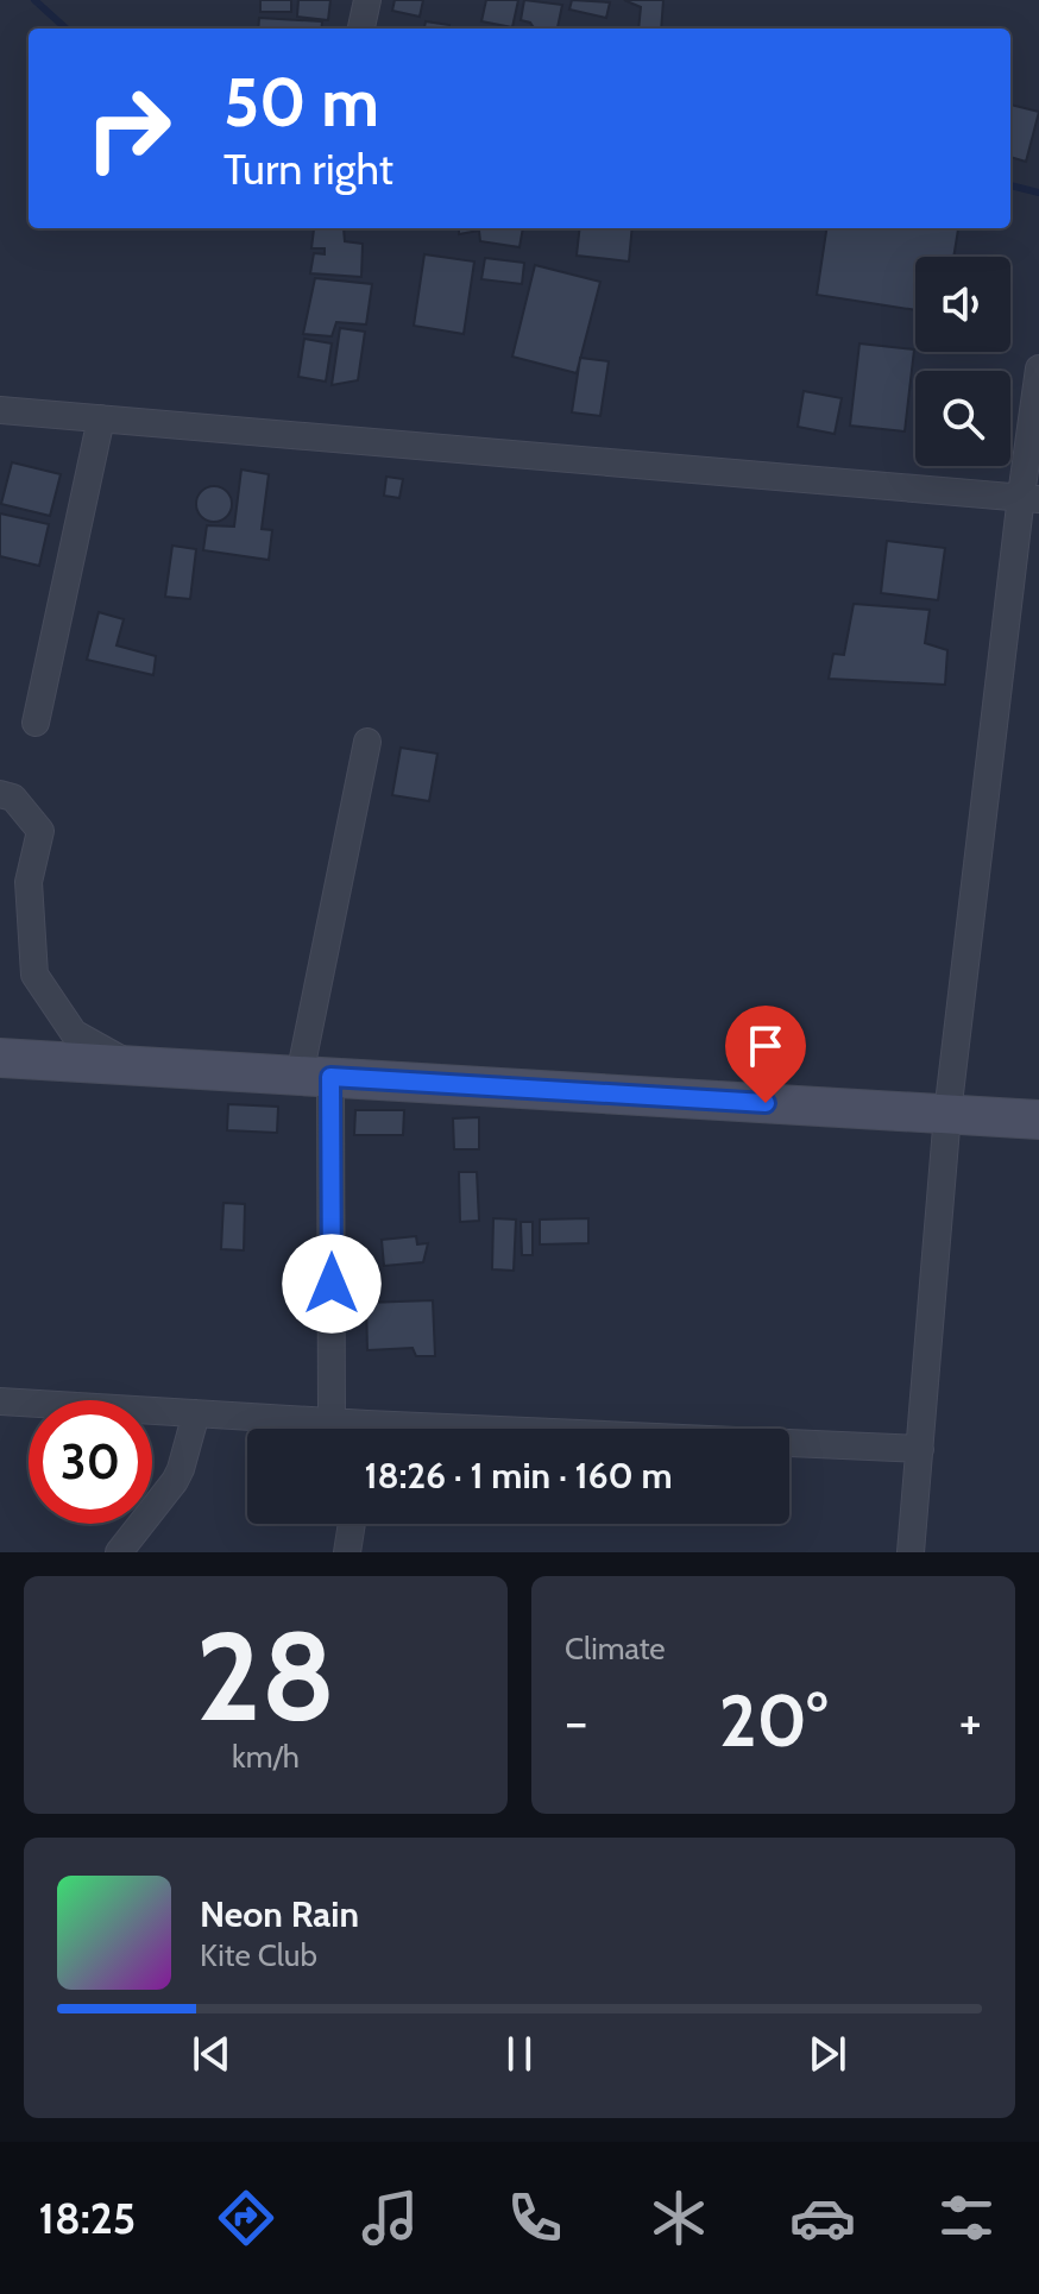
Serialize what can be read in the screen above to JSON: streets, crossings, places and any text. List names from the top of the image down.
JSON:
{
  "page": {
    "turn": ["50 m", "Turn right"],
    "limit": "30",
    "trip": "18:26 · 1 min · 160 m",
    "tile": [
      ["28", "km/h"],
      "Climate"
    ],
    "heat": ["−", "20°", "+"],
    "song": ["Neon Rain", "Kite Club"],
    "tabs": "18:25"
  }
}
